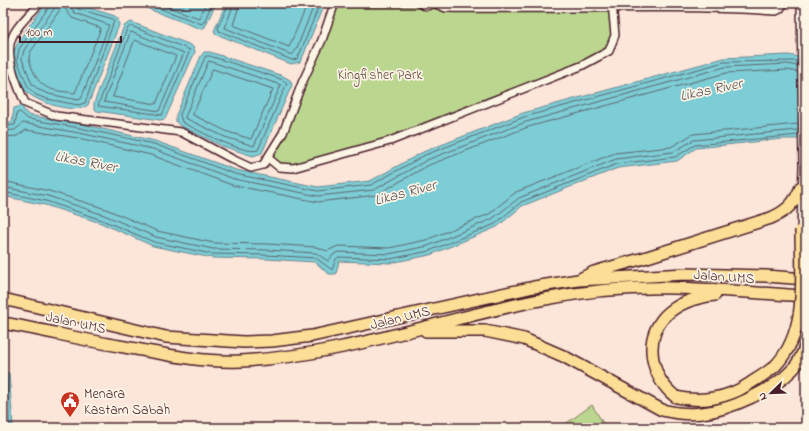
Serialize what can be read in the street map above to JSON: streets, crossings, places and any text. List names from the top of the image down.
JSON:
{
  "streets": {
    "highway": ["Jalan UMS"]
  },
  "water": ["Likas River"],
  "parks": ["Kingfisher Park"],
  "places": {
    "public building": ["Menara Kastam Sabah"]
  },
  "scale_bar": "100 m",
  "north": "bottom left"
}
